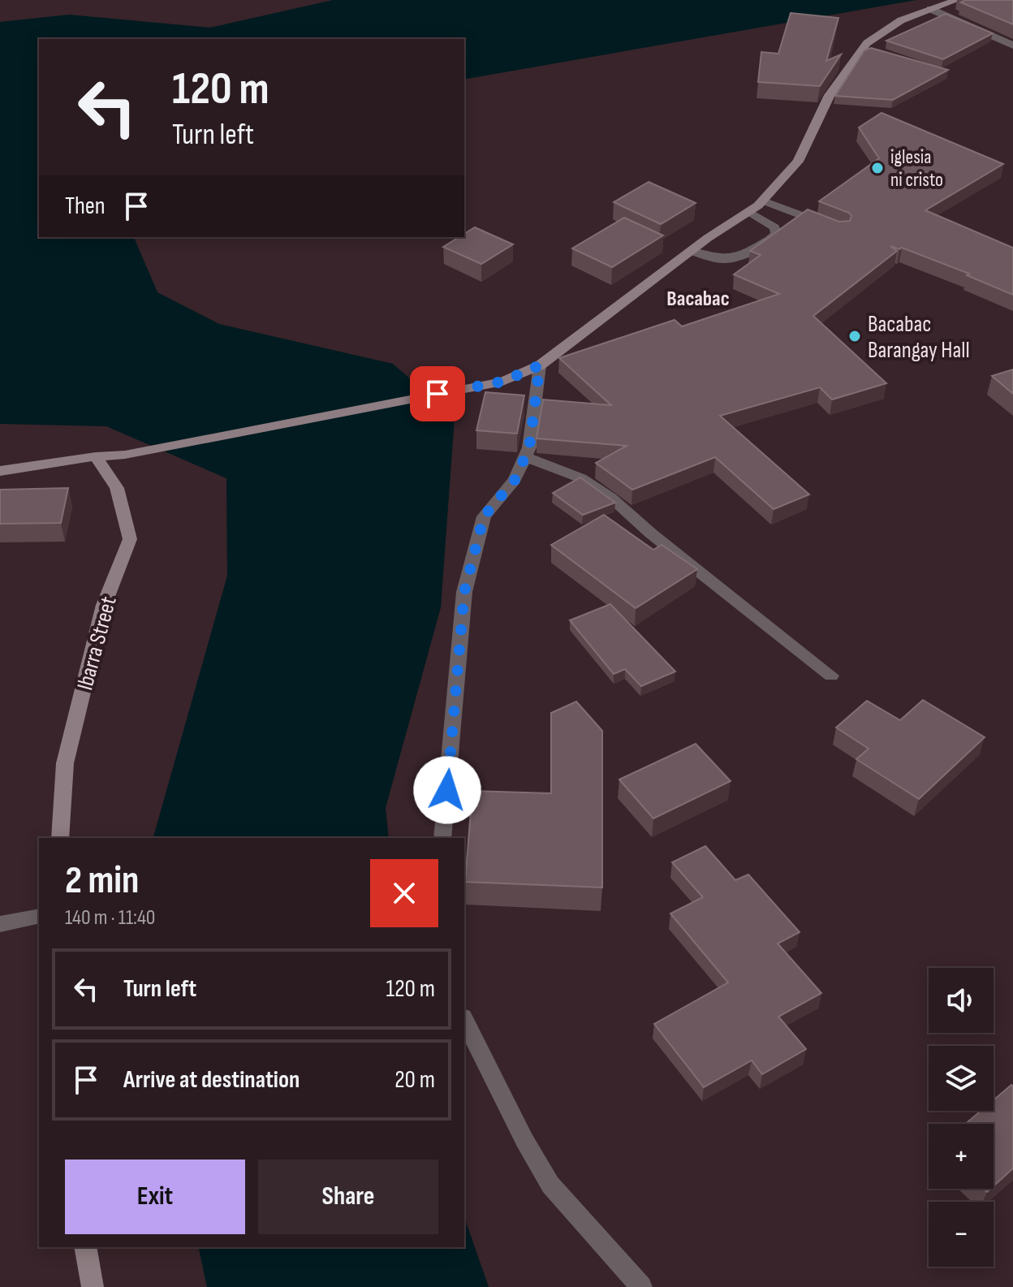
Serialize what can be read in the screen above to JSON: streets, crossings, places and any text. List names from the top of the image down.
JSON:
{
  "streets": {
    "street": ["Ibarra Street"]
  },
  "districts": ["Bacabac"],
  "places": ["iglesia ni cristo", "Bacabac Barangay Hall"],
  "page": {
    "turn": ["120 m", "Turn left"],
    "then": "Then",
    "heading": ["2 min", "140 m · 11:40"],
    "list": [
      {
        "name": "Turn left",
        "value": "120 m"
      },
      {
        "name": "Arrive at destination",
        "value": "20 m"
      }
    ],
    "map_buttons": ["+", "−"],
    "buttons": ["Exit", "Share"]
  }
}
